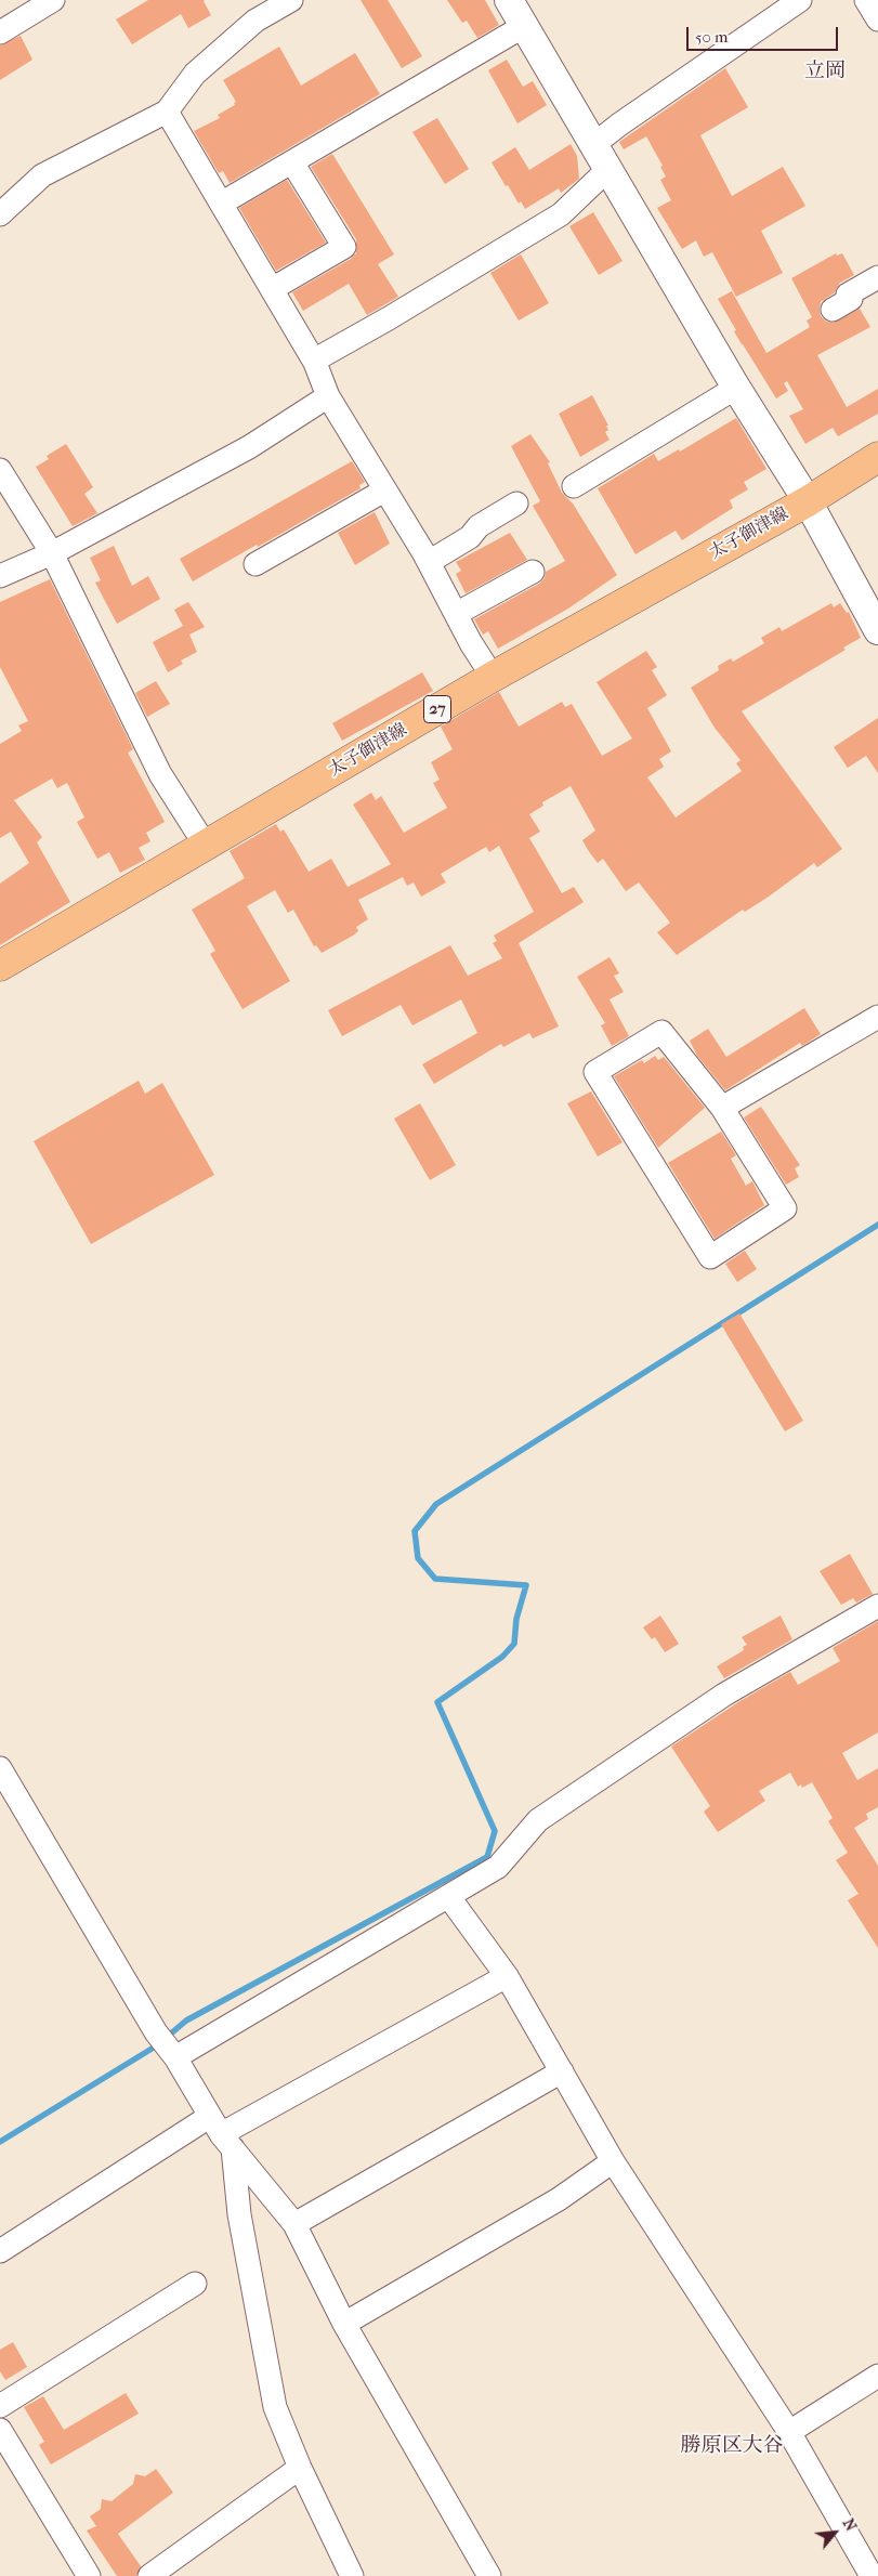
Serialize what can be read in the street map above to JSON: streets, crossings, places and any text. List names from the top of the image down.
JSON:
{
  "streets": {
    "main road": ["太子御津線", "27"]
  },
  "districts": ["立岡", "勝原区大谷"],
  "scale_bar": "50 m",
  "north": "top right"
}
